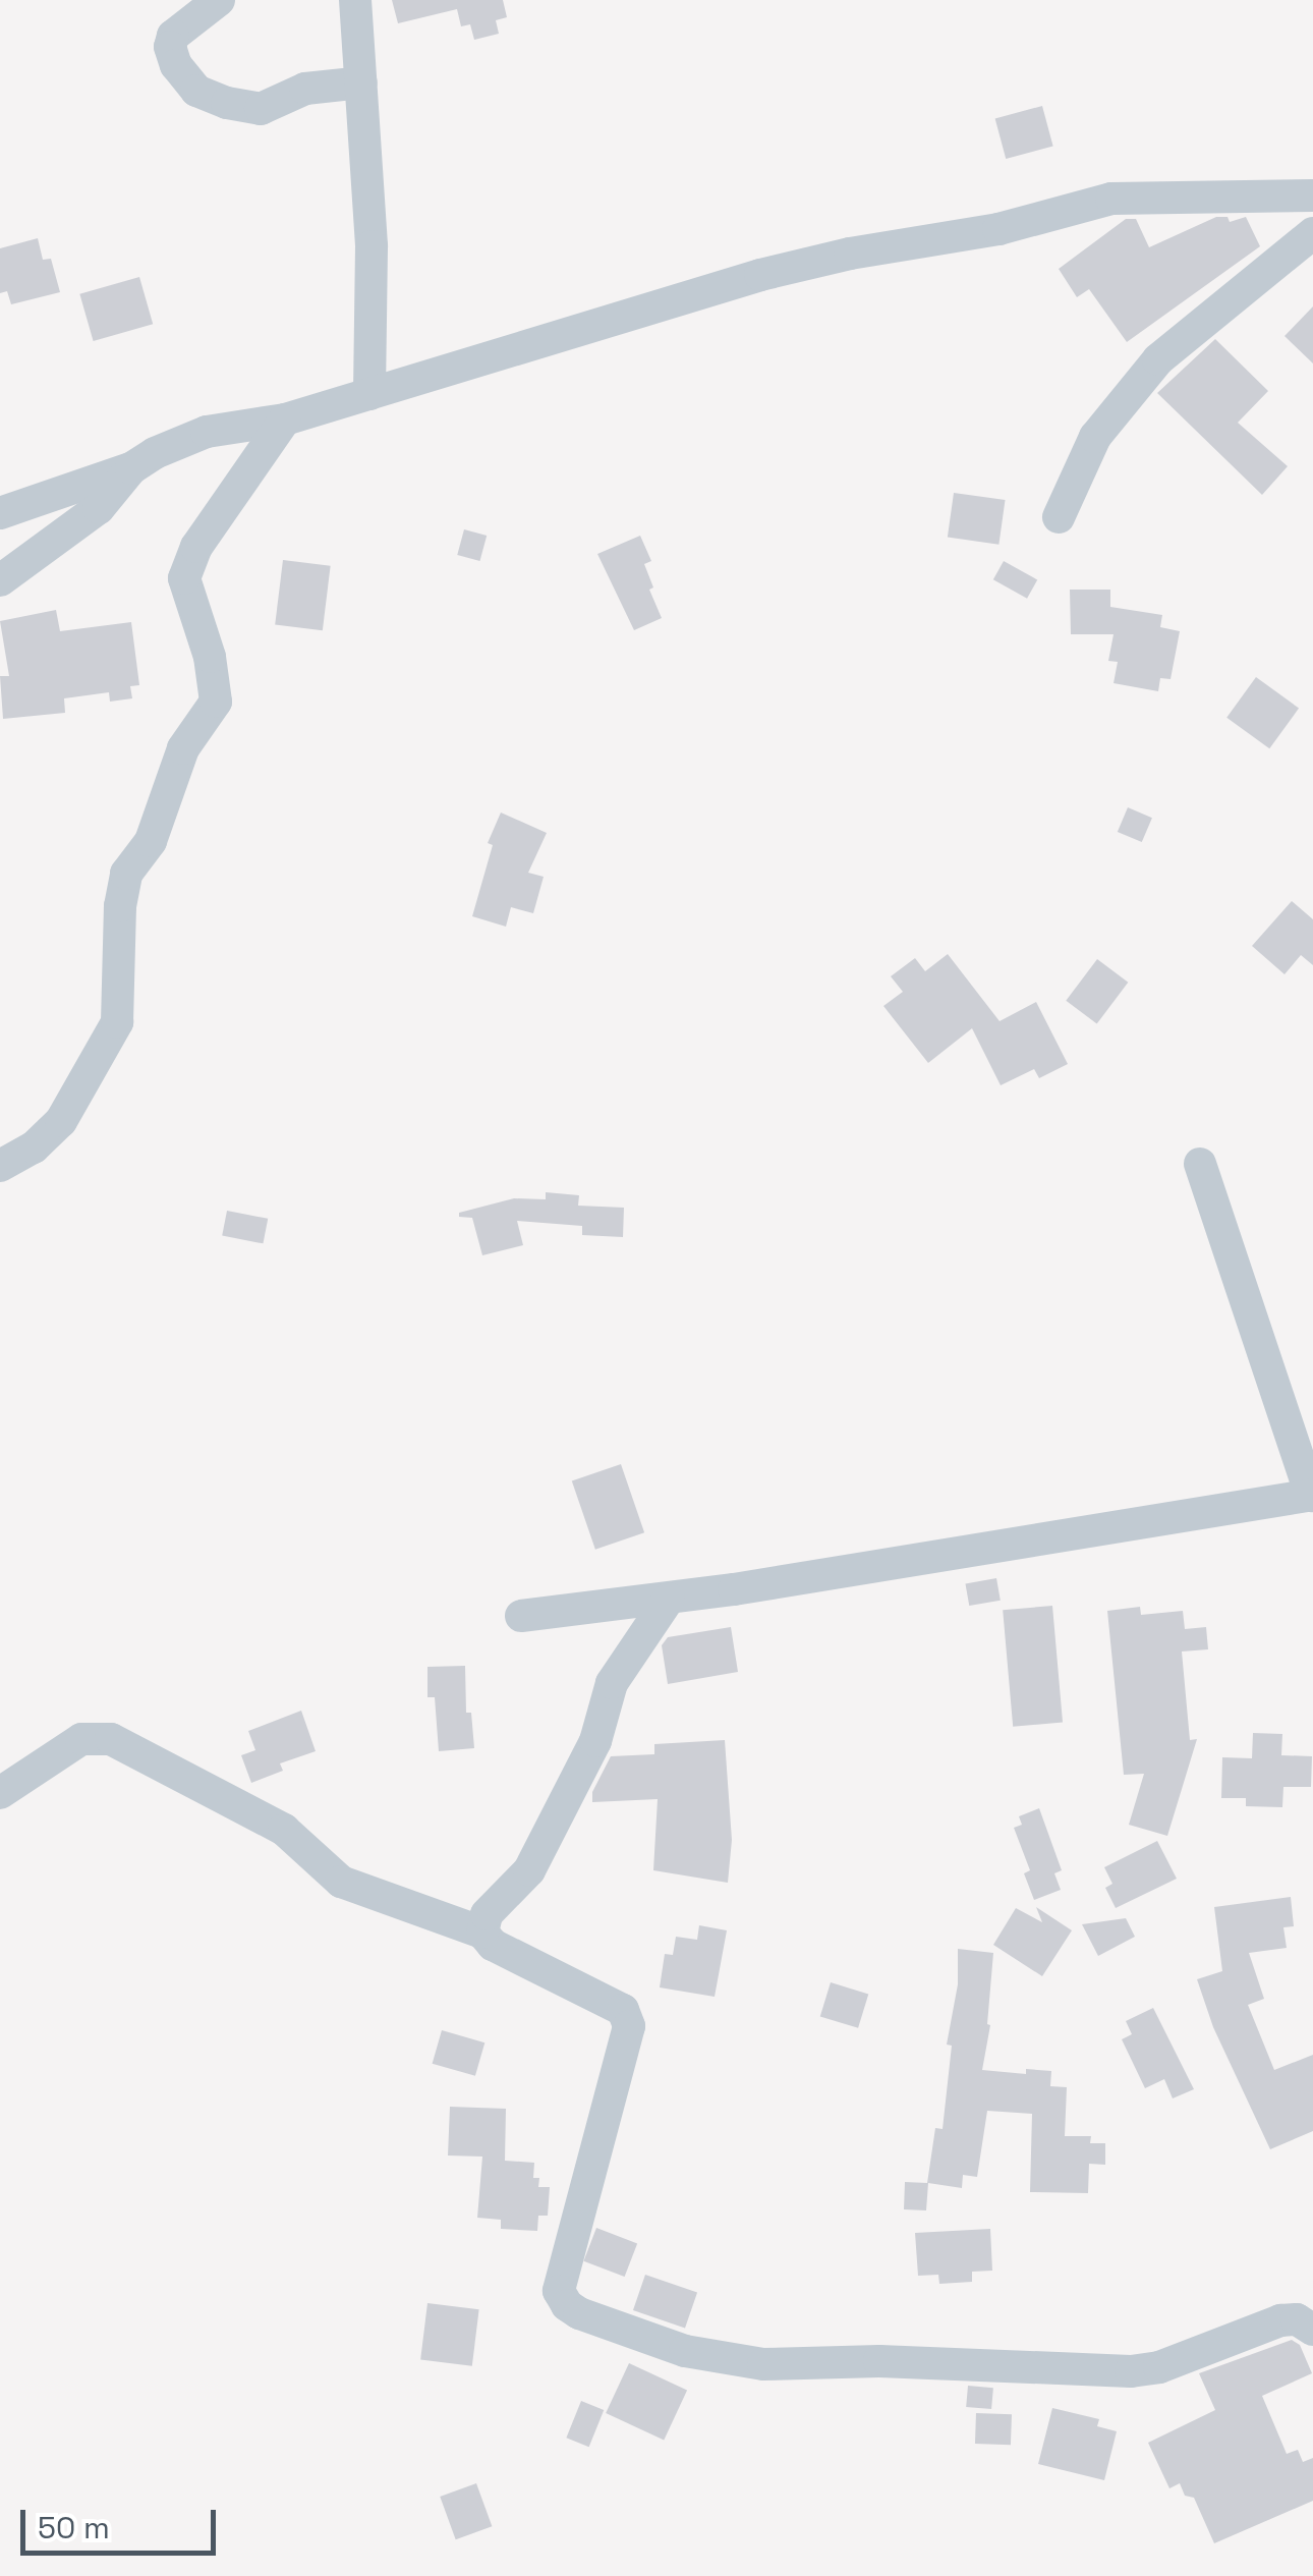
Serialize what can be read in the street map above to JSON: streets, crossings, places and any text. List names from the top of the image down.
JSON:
{
  "scale_bar": "50 m"
}
